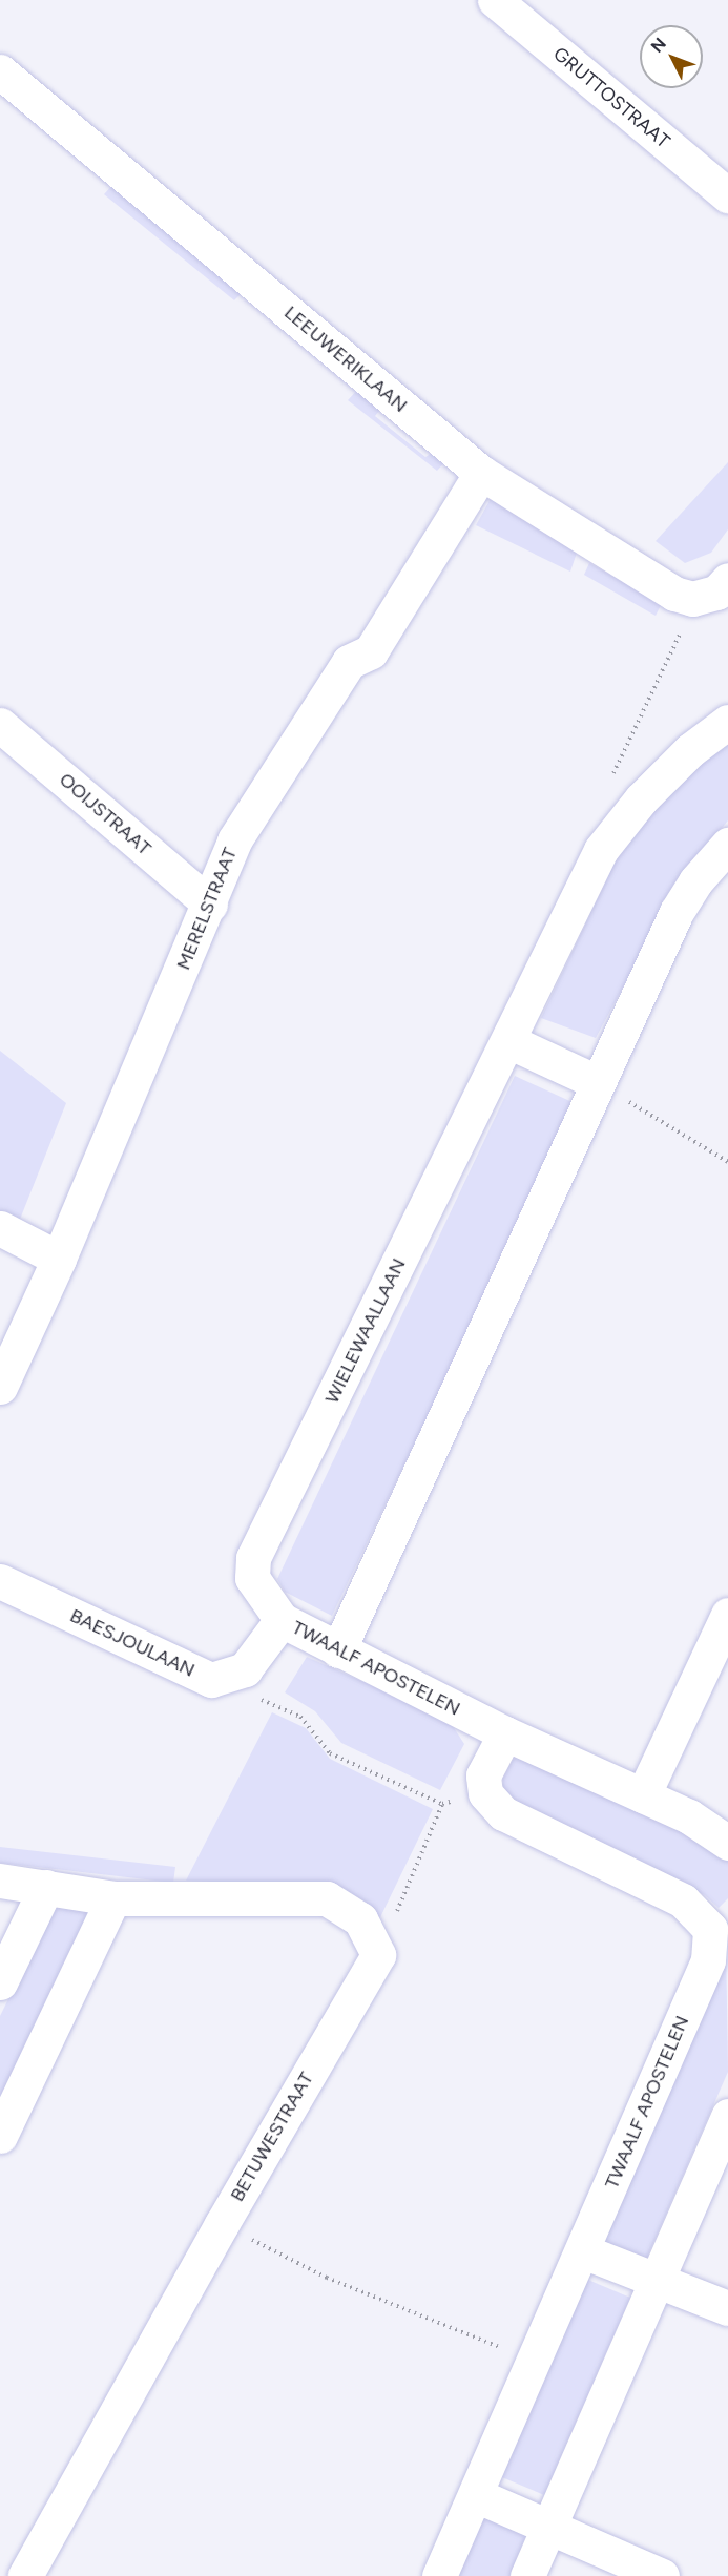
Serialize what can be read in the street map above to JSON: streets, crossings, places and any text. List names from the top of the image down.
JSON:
{
  "streets": {
    "street": [
      "GRUTTOSTRAAT",
      "LEEUWERIKLAAN",
      "OOIJSTRAAT",
      "MERELSTRAAT",
      "WIELEWAALLAAN",
      "BAESJOULAAN",
      "TWAALF APOSTELEN",
      "BETUWESTRAAT"
    ]
  },
  "crossings": [
    ["LEEUWERIKLAAN", "MERELSTRAAT"],
    ["OOIJSTRAAT", "MERELSTRAAT"],
    ["WIELEWAALLAAN", "BAESJOULAAN"],
    ["WIELEWAALLAAN", "TWAALF APOSTELEN"],
    ["BAESJOULAAN", "TWAALF APOSTELEN"]
  ],
  "north": "top left"
}
